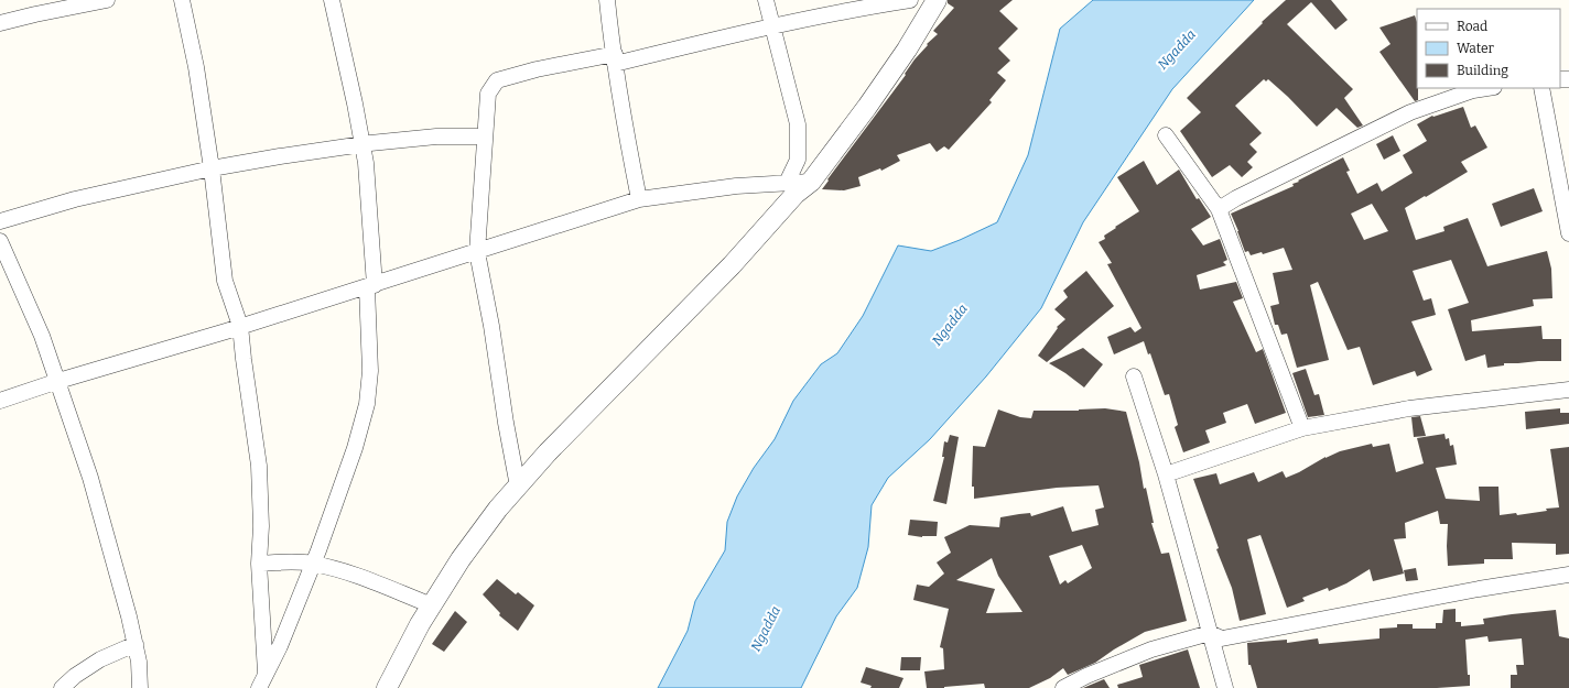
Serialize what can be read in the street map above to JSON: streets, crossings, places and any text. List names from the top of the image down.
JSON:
{
  "water": ["Ngadda"],
  "legend": ["Road", "Water", "Building"]
}
